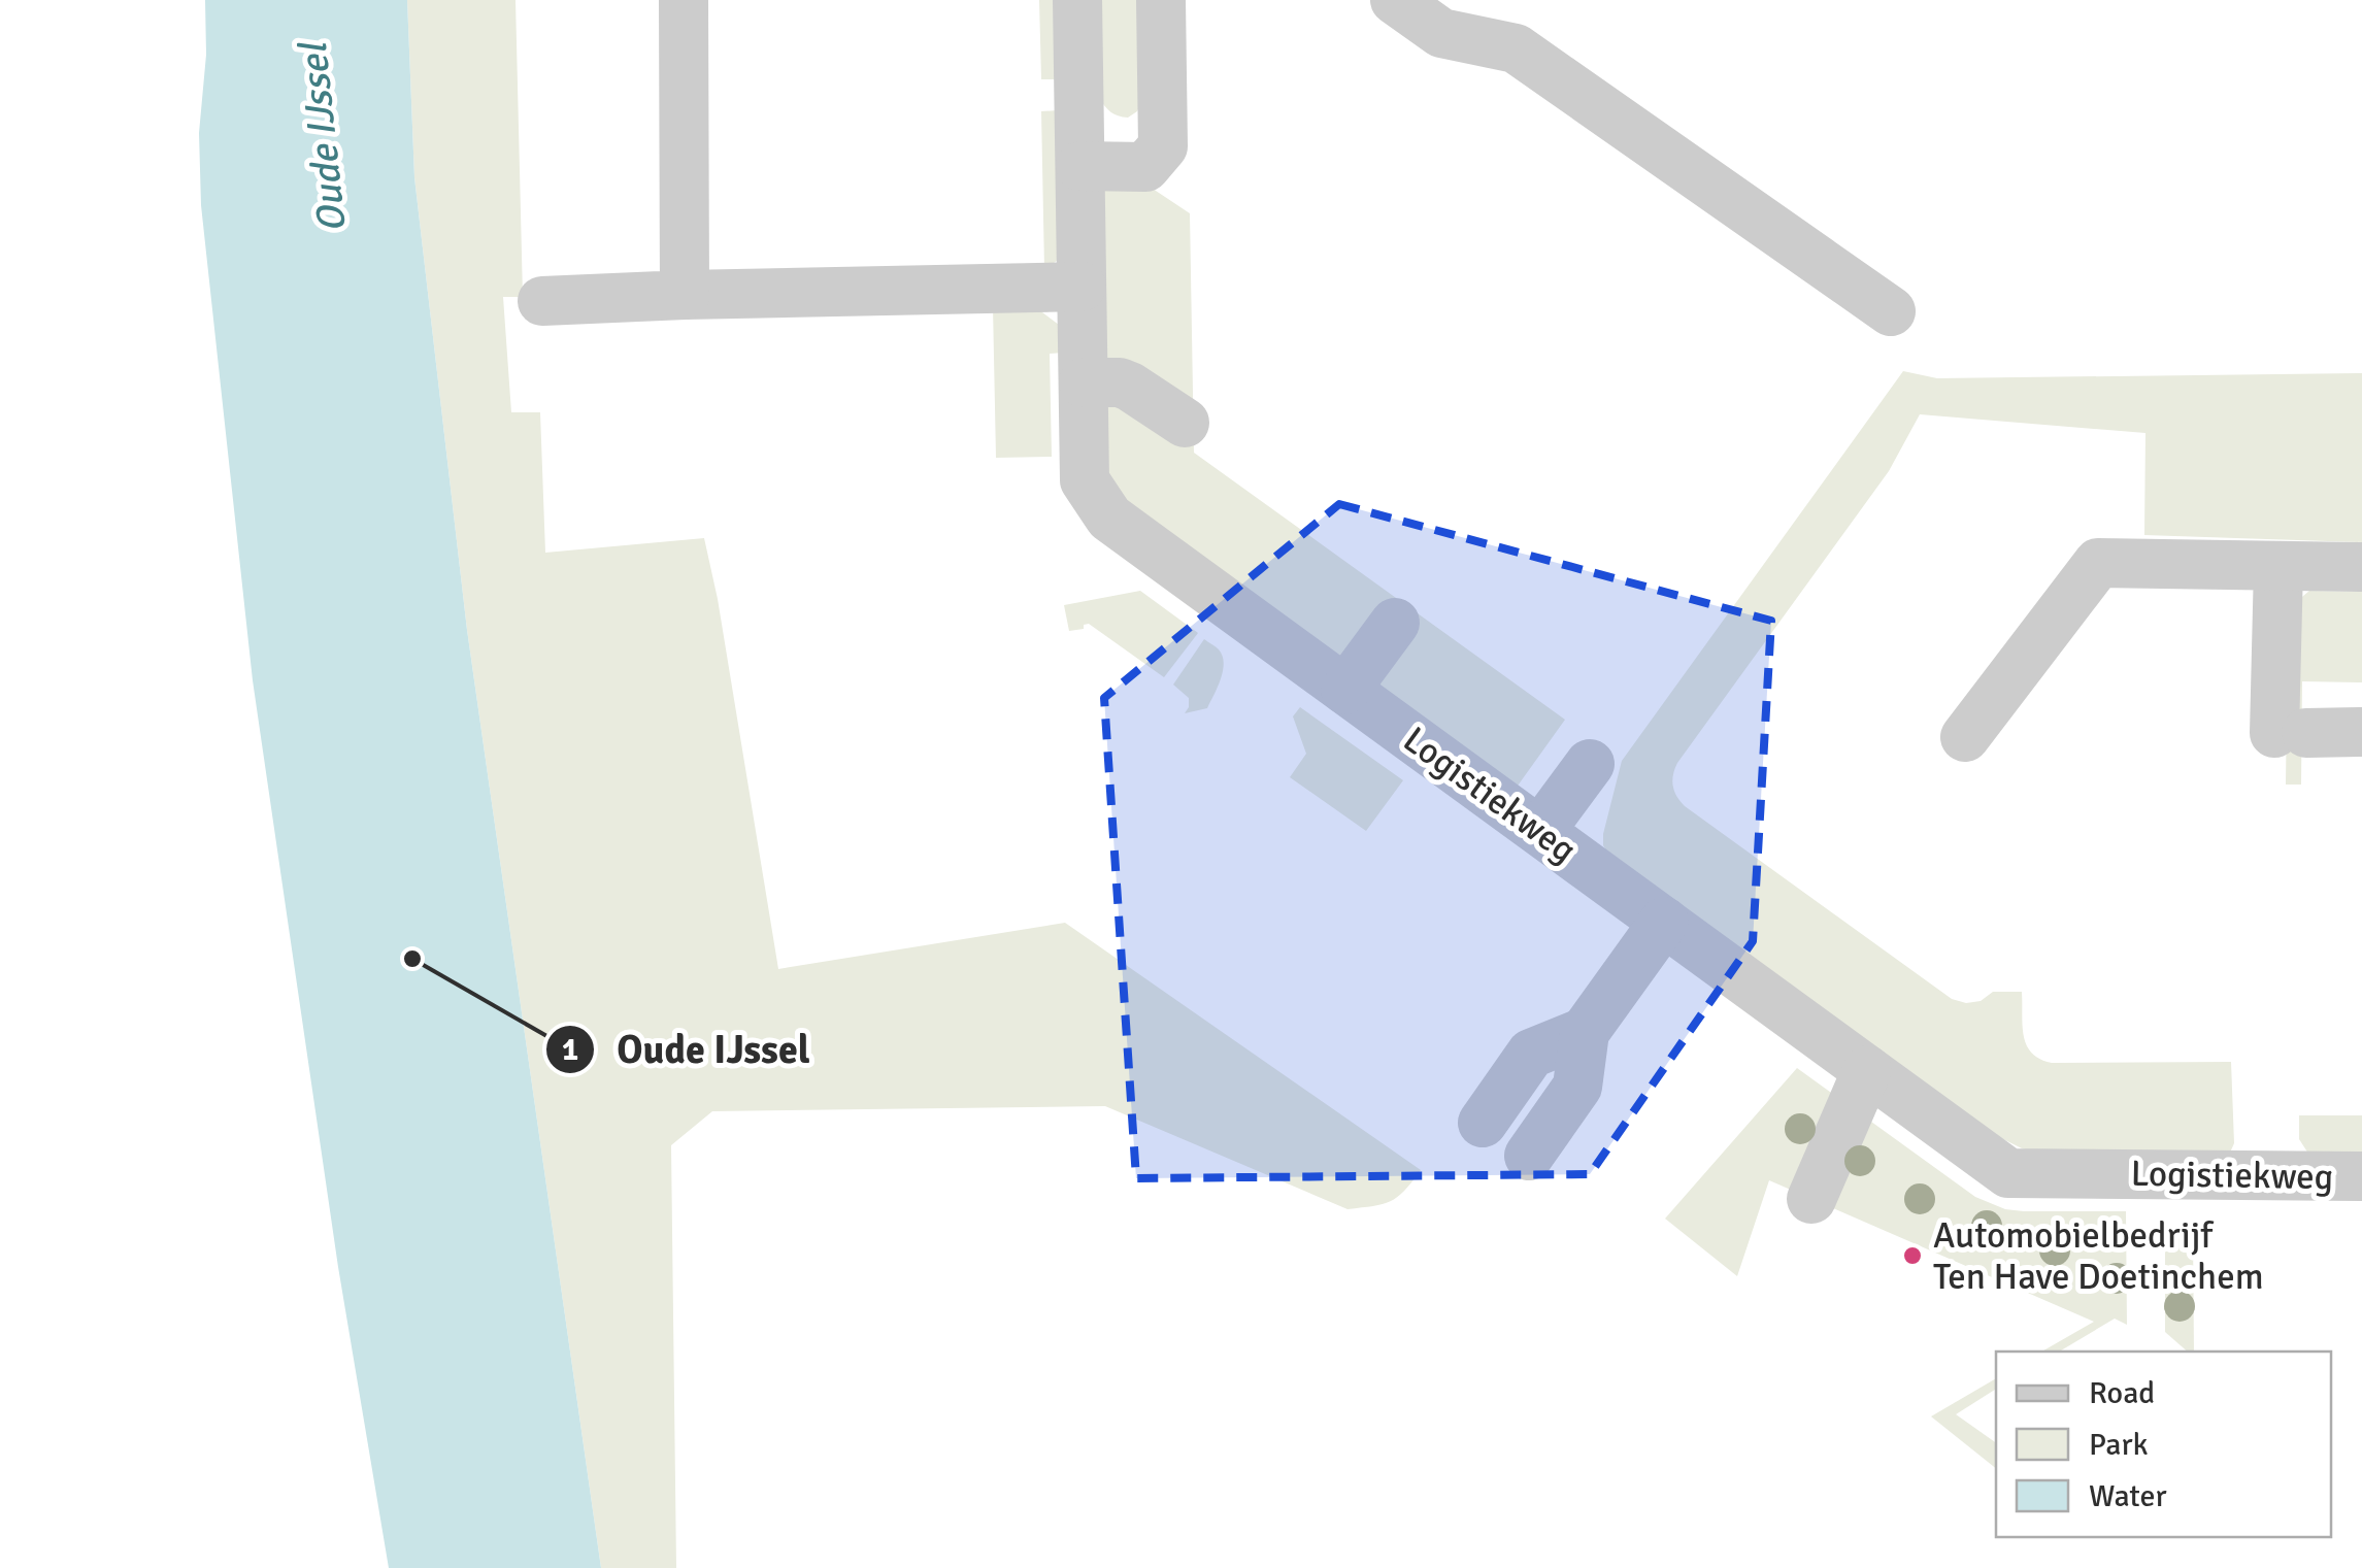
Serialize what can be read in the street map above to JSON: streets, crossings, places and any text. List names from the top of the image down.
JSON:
{
  "streets": {
    "street": ["Logistiekweg"]
  },
  "water": ["Oude IJssel"],
  "places": ["Oude IJssel", "Automobielbedrijf Ten Have Doetinchem"],
  "legend": ["Road", "Park", "Water"]
}
